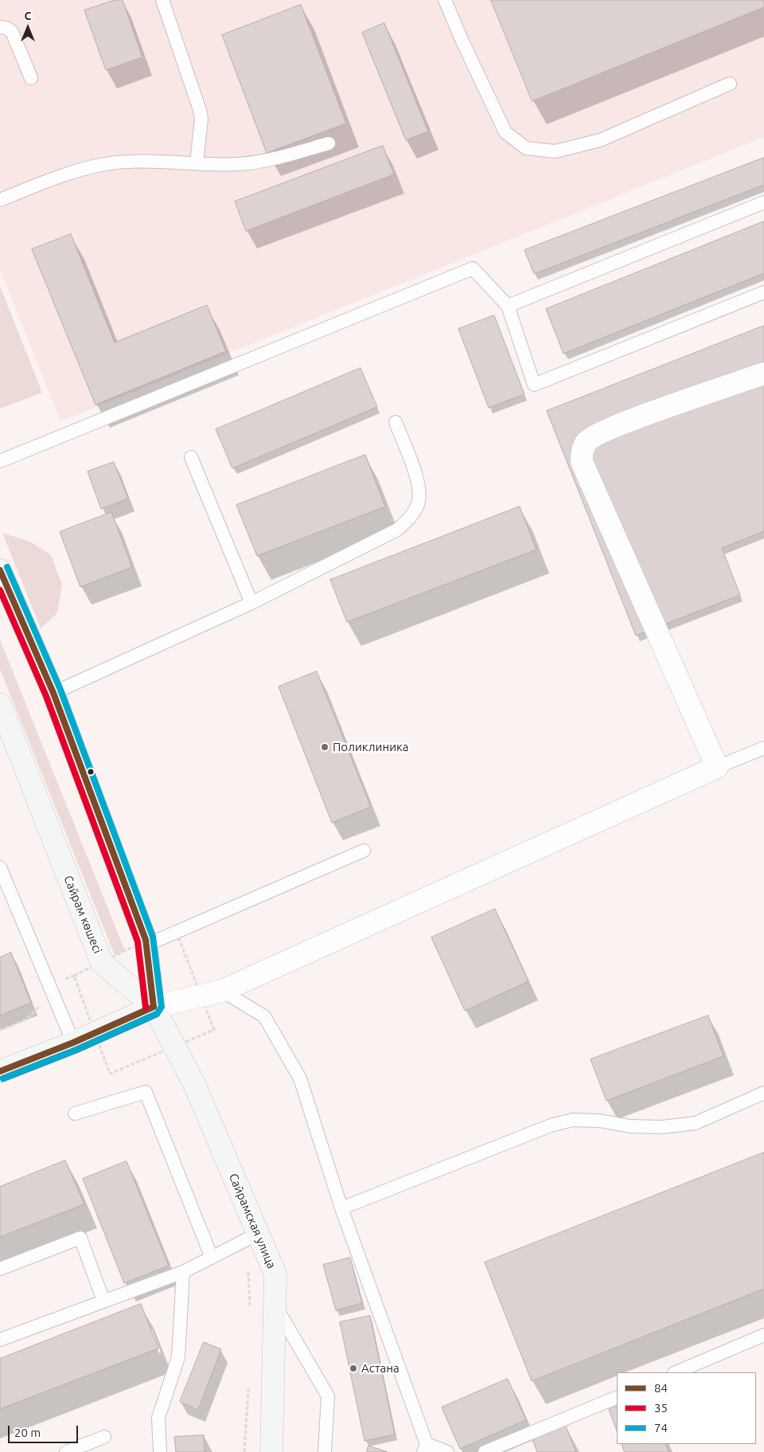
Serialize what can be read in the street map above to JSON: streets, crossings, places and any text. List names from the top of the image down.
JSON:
{
  "streets": {
    "main road": ["Сайрам көшесі", "Сайрамская улица"]
  },
  "crossings": [
    ["Сайрам көшесі", "Сайрамская улица"]
  ],
  "places": ["Поликлиника", "Астана"],
  "lines": ["transit line 74", "transit line 84", "transit line 35"],
  "legend": ["84", "35", "74"],
  "scale_bar": "20 m",
  "north": "top"
}
